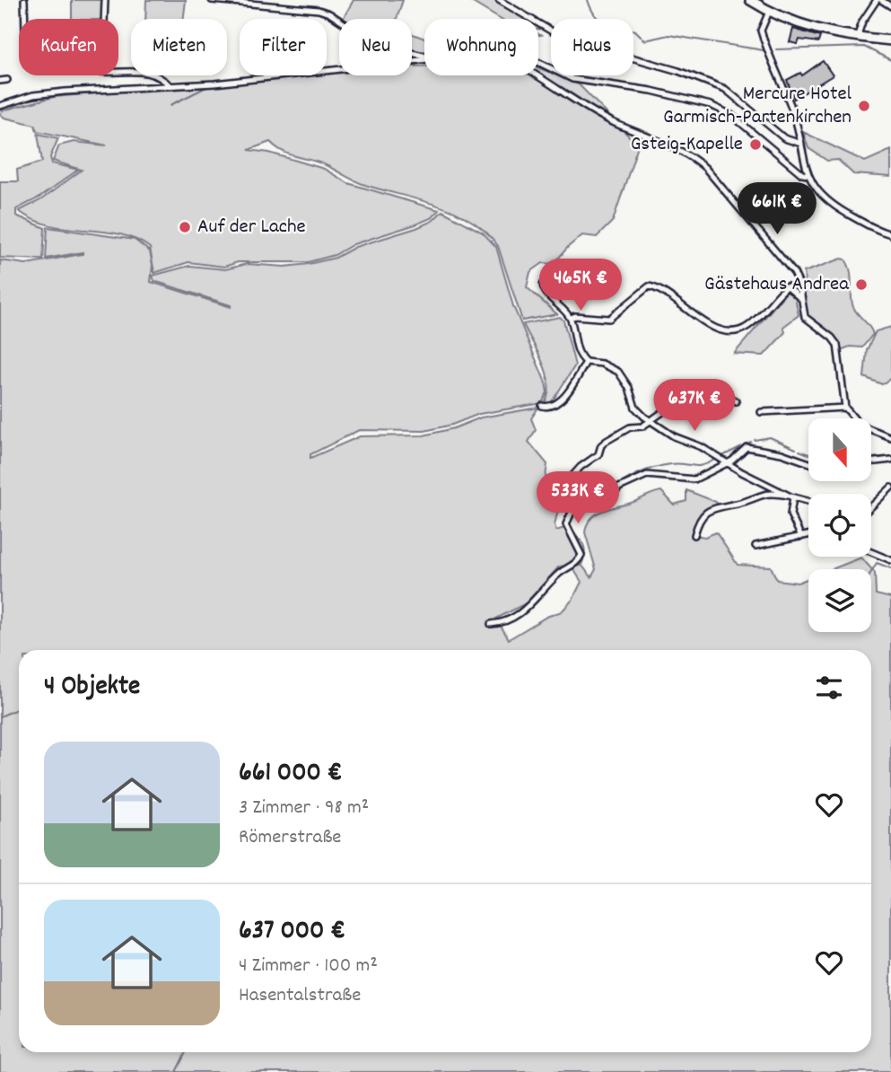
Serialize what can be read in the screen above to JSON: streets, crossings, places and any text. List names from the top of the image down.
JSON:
{
  "places": [
    "Mercure Hotel Garmisch-Partenkirchen",
    "Gsteig-Kapelle",
    "Auf der Lache",
    "Gästehaus Andrea"
  ],
  "north": "bottom",
  "page": {
    "chip": [
      "Kaufen",
      "Mieten",
      "Filter",
      "Neu",
      "Wohnung",
      "Haus"
    ],
    "price": [
      "661K €",
      "465K €",
      "637K €",
      "533K €"
    ],
    "heading": "4 Objekte",
    "list": [
      {
        "name": "661 000 €",
        "note": "3 Zimmer · 98 m² · Römerstraße"
      },
      {
        "name": "637 000 €",
        "note": "4 Zimmer · 100 m² · Hasentalstraße"
      }
    ]
  }
}
